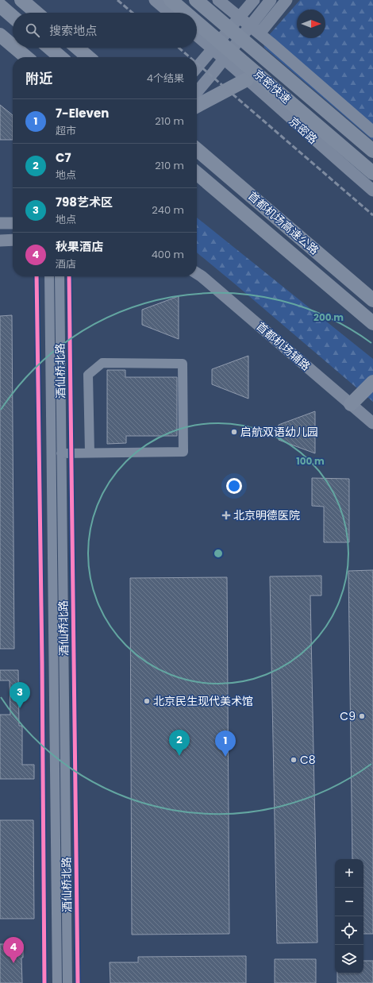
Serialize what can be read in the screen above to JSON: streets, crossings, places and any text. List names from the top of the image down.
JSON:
{
  "streets": {
    "highway": ["京密快速", "首都机场高速公路"],
    "main road": ["京密路", "首都机场辅路"],
    "street": ["酒仙桥北路"]
  },
  "places": {
    "other": [
      "启航双语幼儿园",
      "北京民生现代美术馆",
      "C9",
      "C8"
    ],
    "health": ["北京明德医院"]
  },
  "north": "right",
  "page": {
    "search": "搜索地点",
    "heading": ["附近", "4个结果"],
    "list": [
      {
        "mark": "1",
        "name": "7-Eleven",
        "note": "超市",
        "value": "210 m"
      },
      {
        "mark": "2",
        "name": "C7",
        "note": "地点",
        "value": "210 m"
      },
      {
        "mark": "3",
        "name": "798艺术区",
        "note": "地点",
        "value": "240 m"
      },
      {
        "mark": "4",
        "name": "秋果酒店",
        "note": "酒店",
        "value": "400 m"
      }
    ],
    "pins": [
      "3",
      "2",
      "1",
      "4"
    ],
    "map_buttons": ["+", "−"]
  },
  "rings": ["200 m", "100 m"]
}
